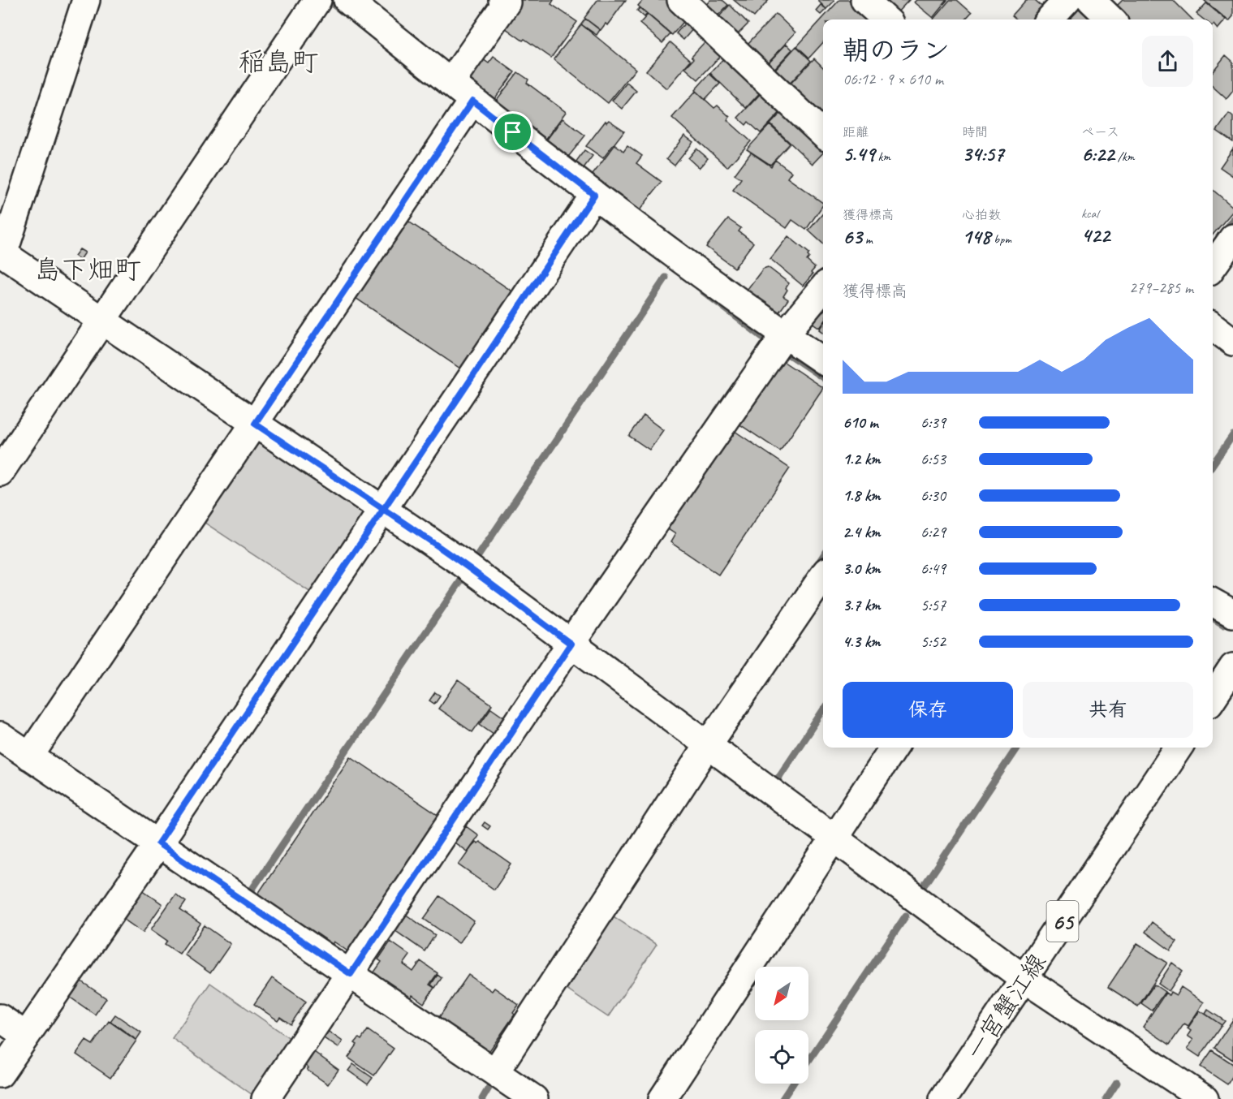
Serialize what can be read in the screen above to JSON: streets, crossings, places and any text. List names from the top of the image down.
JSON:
{
  "streets": {
    "street": ["65", "一宮蟹江線"]
  },
  "districts": ["稲島町", "島下畑町"],
  "north": "bottom left",
  "page": {
    "heading": ["朝のラン", "06:12 · 9 × 610 m"],
    "stats": [
      ["距離", "5.49 km"],
      ["時間", "34:57"],
      ["ペース", "6:22 /km"],
      ["獲得標高", "63 m"],
      ["心拍数", "148 bpm"],
      ["kcal", "422"]
    ],
    "chart": ["獲得標高", "279–285 m"],
    "list": [
      {
        "name": "610 m",
        "note": "6:39"
      },
      {
        "name": "1.2 km",
        "note": "6:53"
      },
      {
        "name": "1.8 km",
        "note": "6:30"
      },
      {
        "name": "2.4 km",
        "note": "6:29"
      },
      {
        "name": "3.0 km",
        "note": "6:49"
      },
      {
        "name": "3.7 km",
        "note": "5:57"
      },
      {
        "name": "4.3 km",
        "note": "5:52"
      }
    ],
    "buttons": ["保存", "共有"]
  }
}
